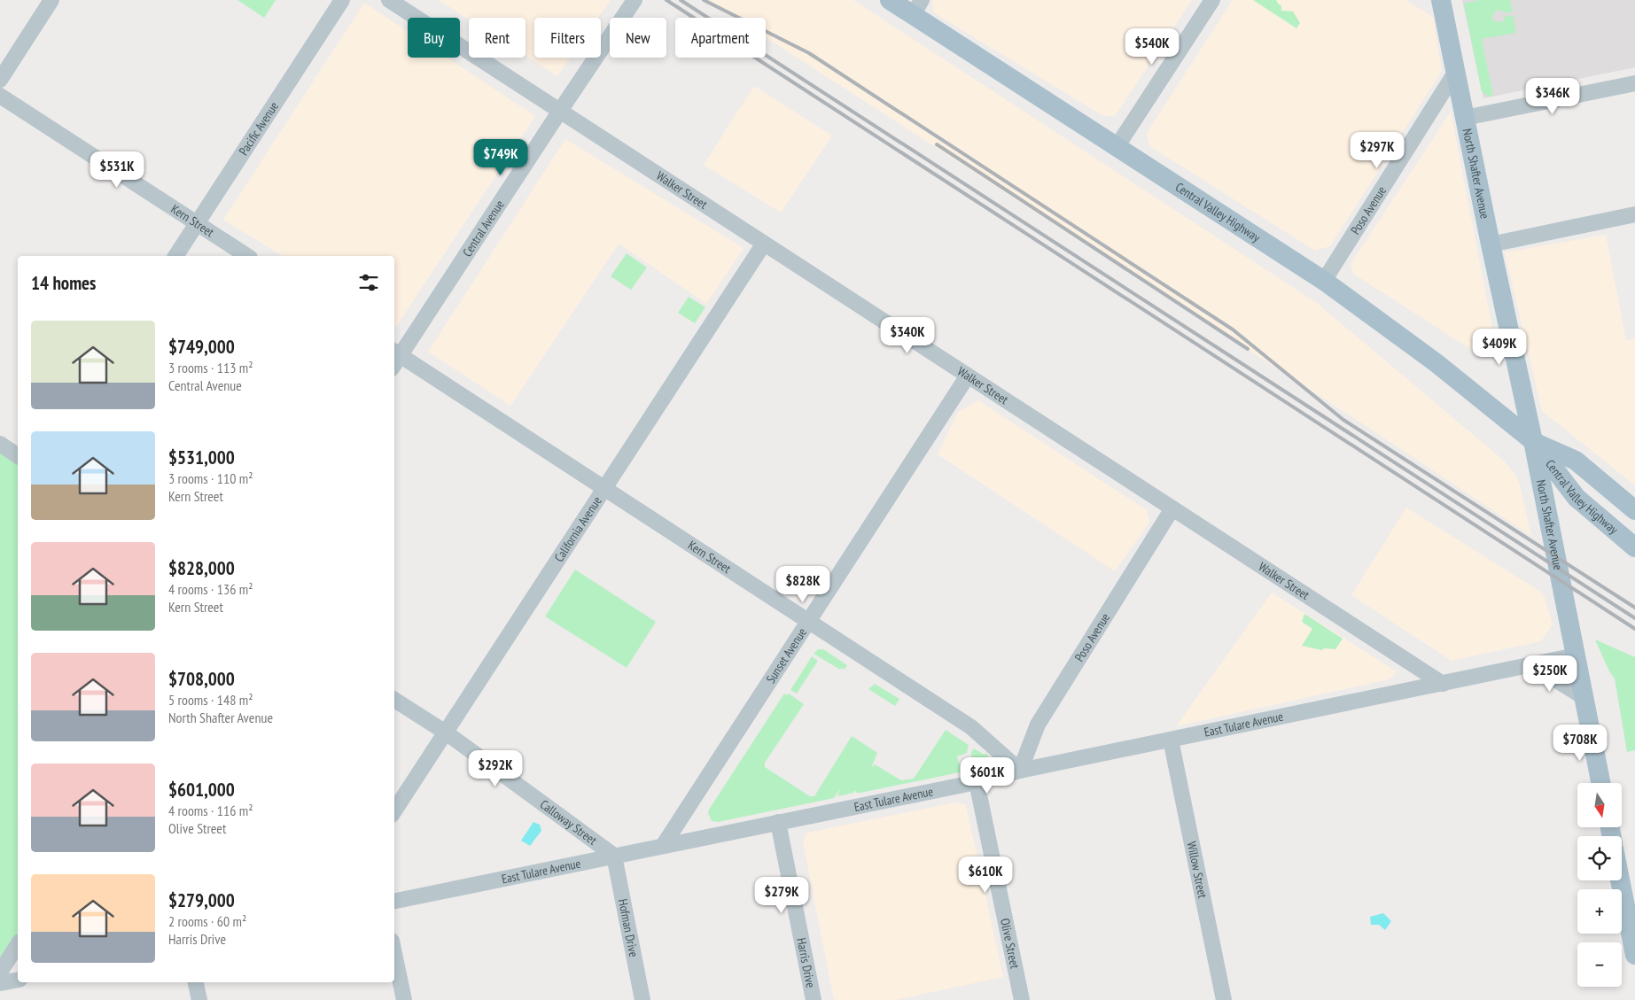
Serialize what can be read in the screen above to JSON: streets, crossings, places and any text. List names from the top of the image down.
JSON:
{
  "streets": {
    "main road": ["North Shafter Avenue", "Central Valley Highway"],
    "street": [
      "Pacific Avenue",
      "Walker Street",
      "Poso Avenue",
      "Kern Street",
      "Central Avenue",
      "California Avenue",
      "Sunset Avenue",
      "East Tulare Avenue",
      "Calloway Street",
      "Willow Street",
      "Hofman Drive",
      "Olive Street",
      "Harris Drive"
    ]
  },
  "crossings": [
    ["Pacific Avenue", "Kern Street"],
    ["North Shafter Avenue", "Poso Avenue"],
    ["North Shafter Avenue", "Central Valley Highway"],
    ["North Shafter Avenue", "East Tulare Avenue"],
    ["Walker Street", "Poso Avenue"],
    ["Walker Street", "Central Avenue"],
    ["Walker Street", "California Avenue"],
    ["Walker Street", "Sunset Avenue"],
    ["Walker Street", "East Tulare Avenue"],
    ["Poso Avenue", "Central Valley Highway"],
    ["Poso Avenue", "Kern Street"],
    ["Poso Avenue", "East Tulare Avenue"],
    ["Kern Street", "Central Avenue"],
    ["Kern Street", "California Avenue"],
    ["Kern Street", "Sunset Avenue"],
    ["Kern Street", "East Tulare Avenue"],
    ["California Avenue", "Calloway Street"],
    ["Sunset Avenue", "East Tulare Avenue"],
    ["East Tulare Avenue", "Calloway Street"],
    ["East Tulare Avenue", "Willow Street"],
    ["East Tulare Avenue", "Hofman Drive"],
    ["East Tulare Avenue", "Olive Street"],
    ["East Tulare Avenue", "Harris Drive"],
    ["Calloway Street", "Hofman Drive"]
  ],
  "north": "bottom",
  "page": {
    "chip": [
      "Buy",
      "Rent",
      "Filters",
      "New",
      "Apartment"
    ],
    "price": [
      "$540K",
      "$346K",
      "$297K",
      "$749K",
      "$531K",
      "$340K",
      "$409K",
      "$828K",
      "$250K",
      "$708K",
      "$292K",
      "$601K",
      "$610K",
      "$279K"
    ],
    "heading": "14 homes",
    "list": [
      {
        "name": "$749,000",
        "note": "3 rooms · 113 m² · Central Avenue"
      },
      {
        "name": "$531,000",
        "note": "3 rooms · 110 m² · Kern Street"
      },
      {
        "name": "$828,000",
        "note": "4 rooms · 136 m² · Kern Street"
      },
      {
        "name": "$708,000",
        "note": "5 rooms · 148 m² · North Shafter Avenue"
      },
      {
        "name": "$601,000",
        "note": "4 rooms · 116 m² · Olive Street"
      },
      {
        "name": "$279,000",
        "note": "2 rooms · 60 m² · Harris Drive"
      }
    ],
    "map_buttons": ["+", "−"]
  }
}
